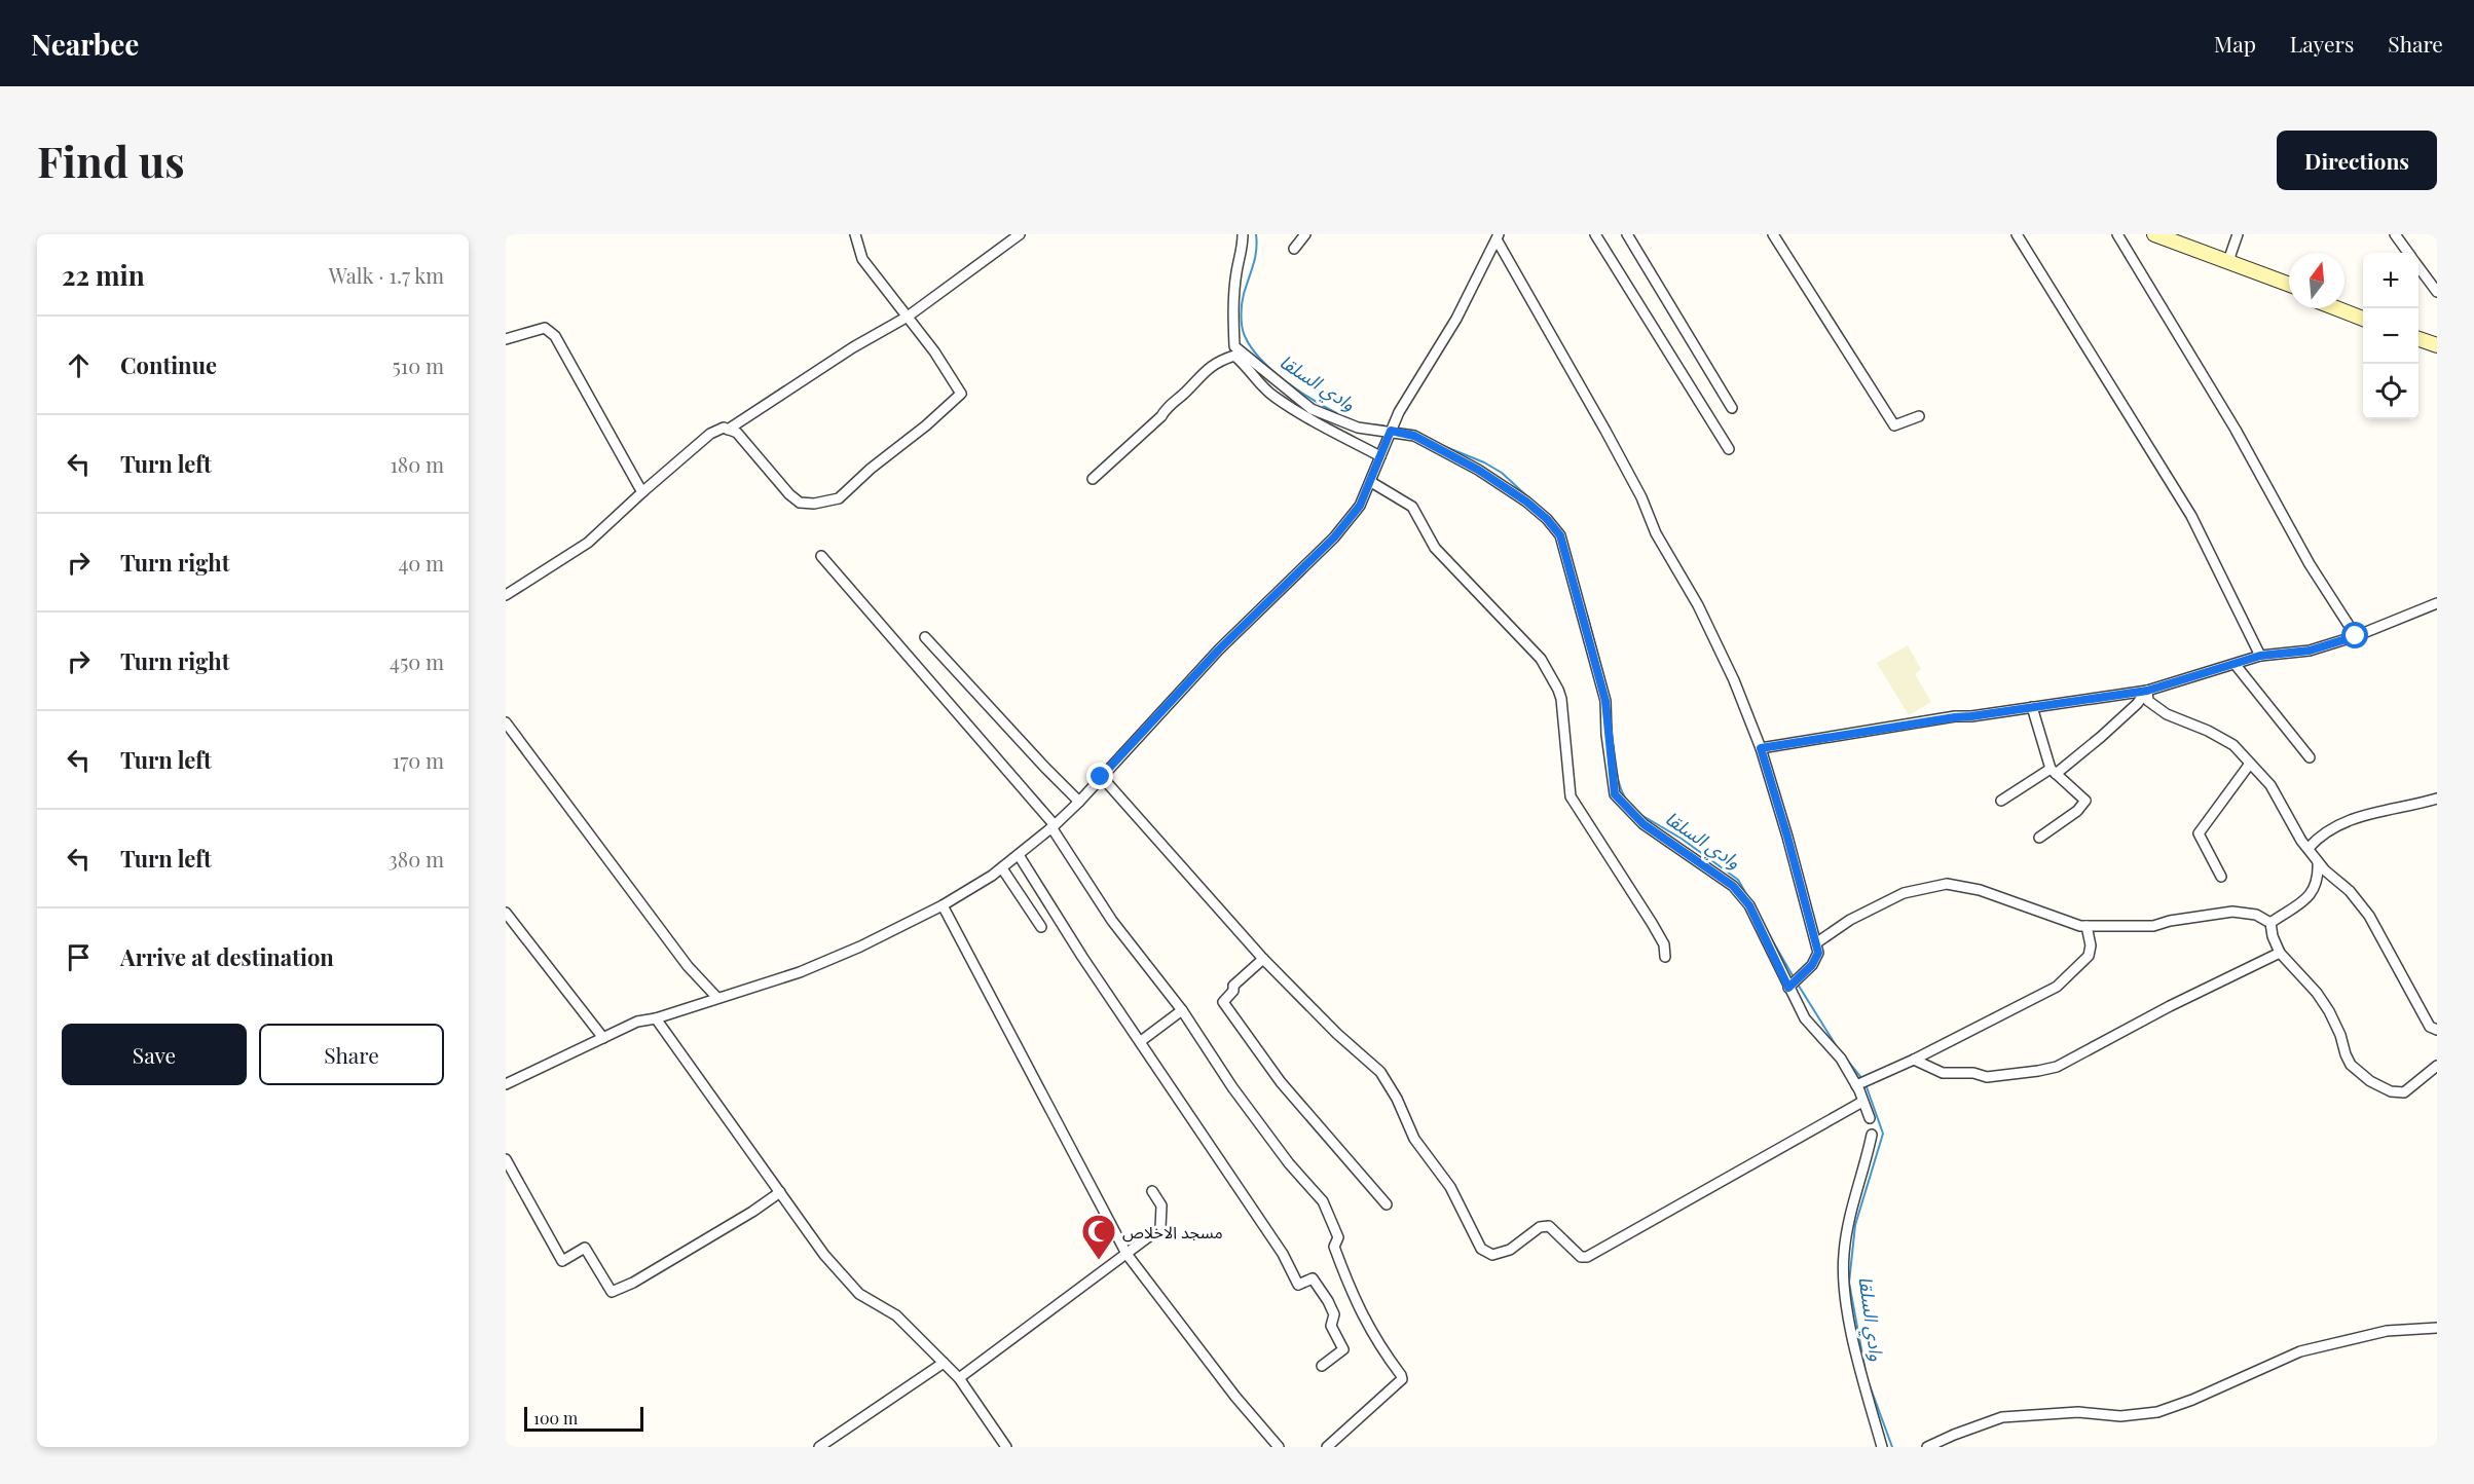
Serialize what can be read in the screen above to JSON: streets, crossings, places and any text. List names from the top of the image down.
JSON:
{
  "water": ["وادي السلقا"],
  "places": {
    "mosque": ["مسجد الاخلاص"]
  },
  "scale_bar": "100 m",
  "north": "top",
  "page": {
    "header": "Nearbee",
    "nav": ["Map", "Layers", "Share"],
    "buttons": [
      "Directions",
      ["Save", "Share"]
    ],
    "title": "Find us",
    "heading": ["22 min", "Walk · 1.7 km"],
    "map_buttons": ["+", "−"],
    "list": [
      ["Continue", "510 m"],
      ["Turn left", "180 m"],
      ["Turn right", "40 m"],
      ["Turn right", "450 m"],
      ["Turn left", "170 m"],
      ["Turn left", "380 m"],
      "Arrive at destination"
    ],
    "scale": "100 m"
  }
}
